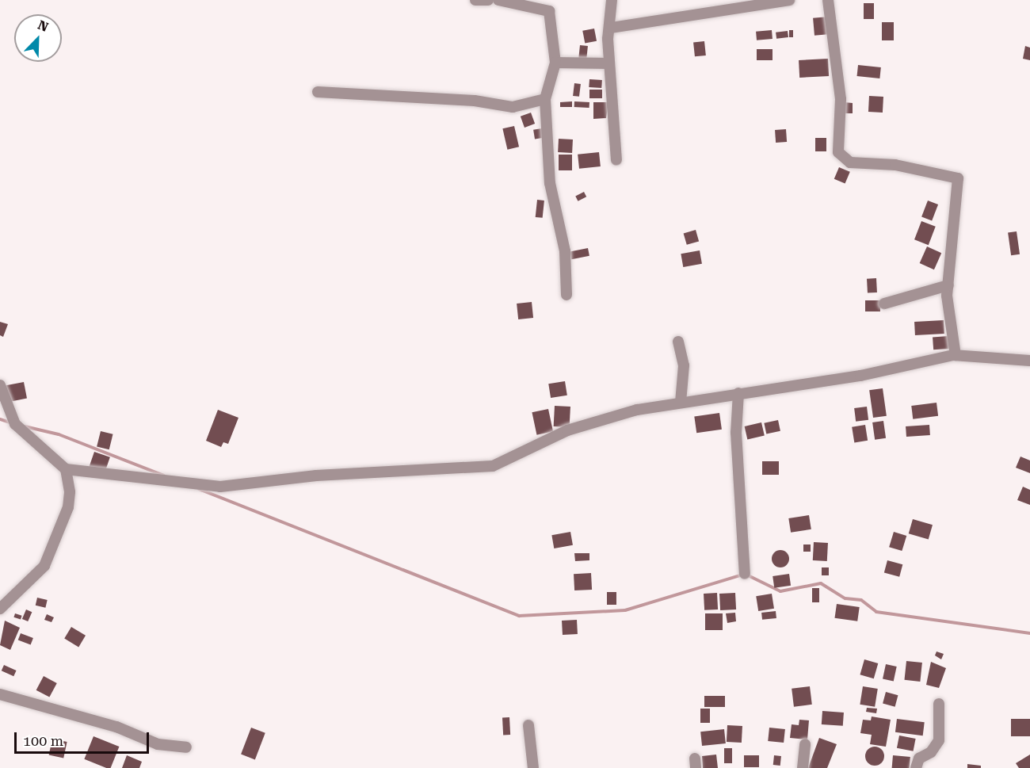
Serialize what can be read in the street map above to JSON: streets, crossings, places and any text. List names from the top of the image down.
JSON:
{
  "scale_bar": "100 m",
  "north": "top right"
}
